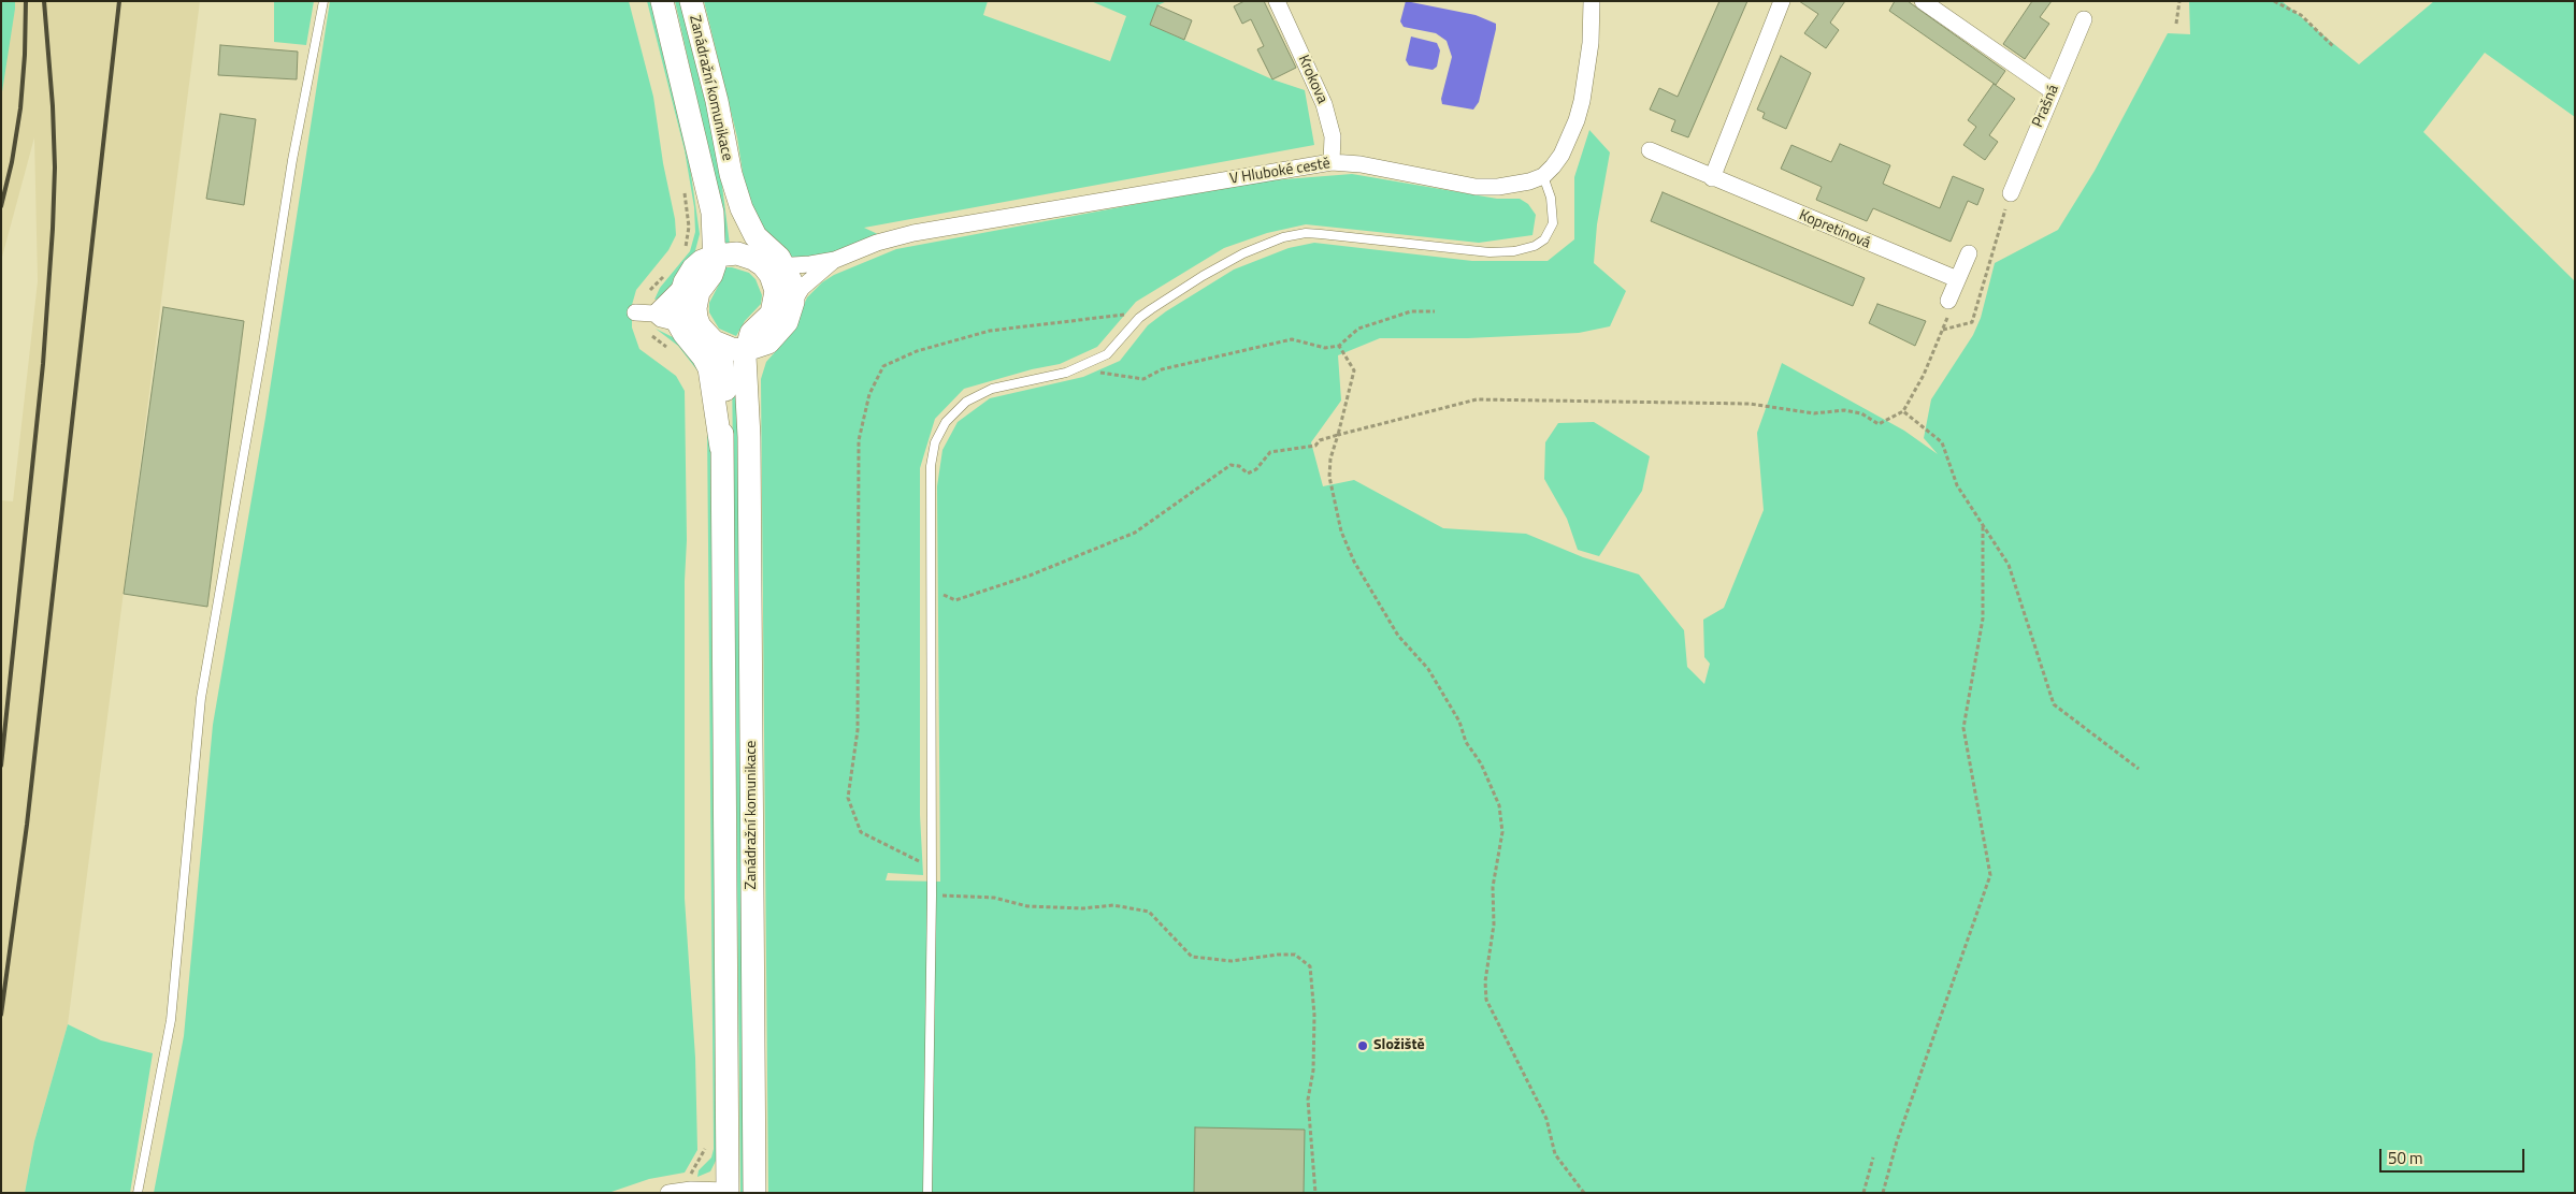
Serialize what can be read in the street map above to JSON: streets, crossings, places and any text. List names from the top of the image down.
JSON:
{
  "streets": {
    "main road": ["Zanádražní komunikace"],
    "street": [
      "Krokova",
      "Prašná",
      "V Hluboké cestě",
      "Kopretinová"
    ]
  },
  "crossings": [
    ["Krokova", "V Hluboké cestě"],
    ["Zanádražní komunikace", "V Hluboké cestě"]
  ],
  "places": ["Složiště"],
  "scale_bar": "50 m"
}
